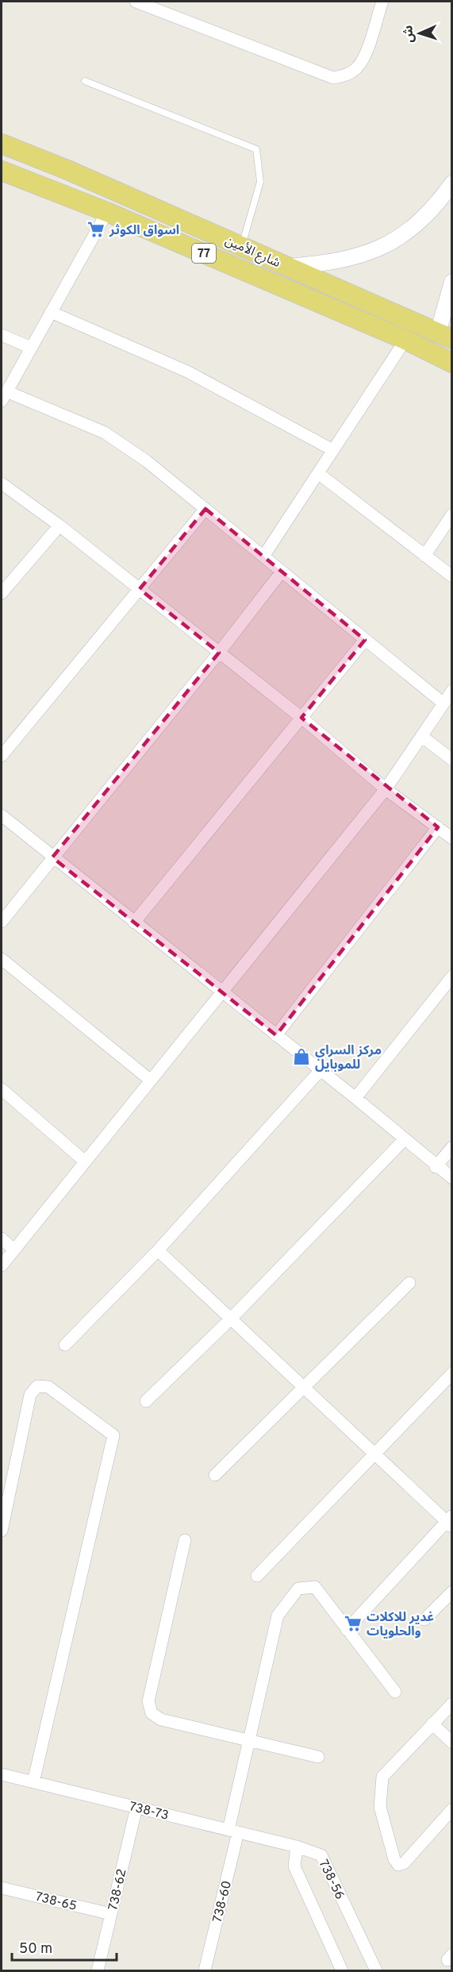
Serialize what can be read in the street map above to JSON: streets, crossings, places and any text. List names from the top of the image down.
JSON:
{
  "streets": {
    "main road": ["شارع الأمين", "77"],
    "street": [
      "738-73",
      "738-56",
      "738-62",
      "738-65",
      "738-60"
    ]
  },
  "crossings": [
    ["738-73", "738-56"],
    ["738-73", "738-62"],
    ["738-73", "738-60"],
    ["738-62", "738-65"]
  ],
  "places": {
    "supermarket": ["اسواق الكوثر", "غدير للاكلات والحلويات"],
    "shop": ["مركز السراي للموبايل"]
  },
  "scale_bar": "50 m",
  "north": "left"
}
